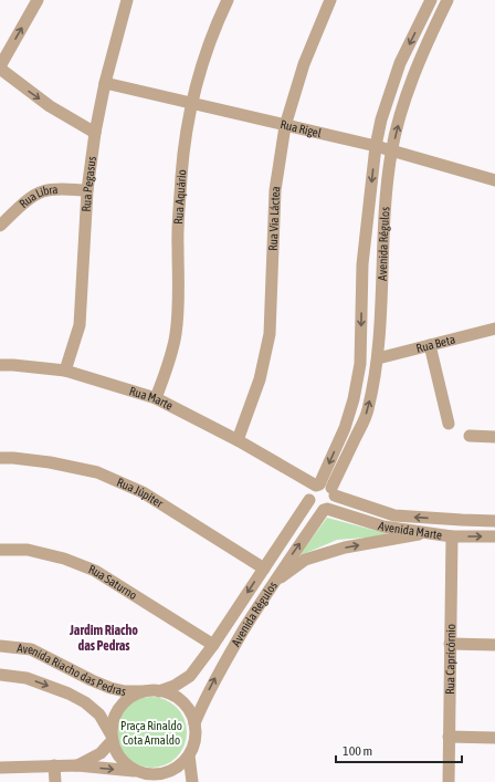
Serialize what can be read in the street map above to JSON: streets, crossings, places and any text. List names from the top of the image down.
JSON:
{
  "streets": {
    "street": [
      "Rua Rigel",
      "Rua Pegasus",
      "Rua Aquário",
      "Rua Libra",
      "Rua Via Láctea",
      "Avenida Régulos",
      "Rua Beta",
      "Rua Marte",
      "Rua Júpiter",
      "Avenida Marte",
      "Rua Saturno",
      "Rua Capricórnio",
      "Avenida Riacho das Pedras"
    ]
  },
  "crossings": [
    ["Rua Rigel", "Rua Pegasus"],
    ["Rua Rigel", "Rua Aquário"],
    ["Rua Rigel", "Rua Via Láctea"],
    ["Rua Rigel", "Avenida Régulos"],
    ["Rua Pegasus", "Rua Libra"],
    ["Rua Pegasus", "Rua Marte"],
    ["Rua Aquário", "Rua Marte"],
    ["Rua Via Láctea", "Rua Marte"],
    ["Avenida Régulos", "Rua Beta"],
    ["Avenida Régulos", "Rua Marte"],
    ["Avenida Régulos", "Rua Júpiter"],
    ["Avenida Régulos", "Avenida Marte"],
    ["Avenida Régulos", "Rua Saturno"],
    ["Avenida Régulos", "Avenida Riacho das Pedras"],
    ["Rua Marte", "Avenida Marte"],
    ["Avenida Marte", "Rua Capricórnio"]
  ],
  "districts": ["Jardim Riacho das Pedras"],
  "parks": ["Praça Rinaldo Cota Arnaldo"],
  "scale_bar": "100 m"
}
